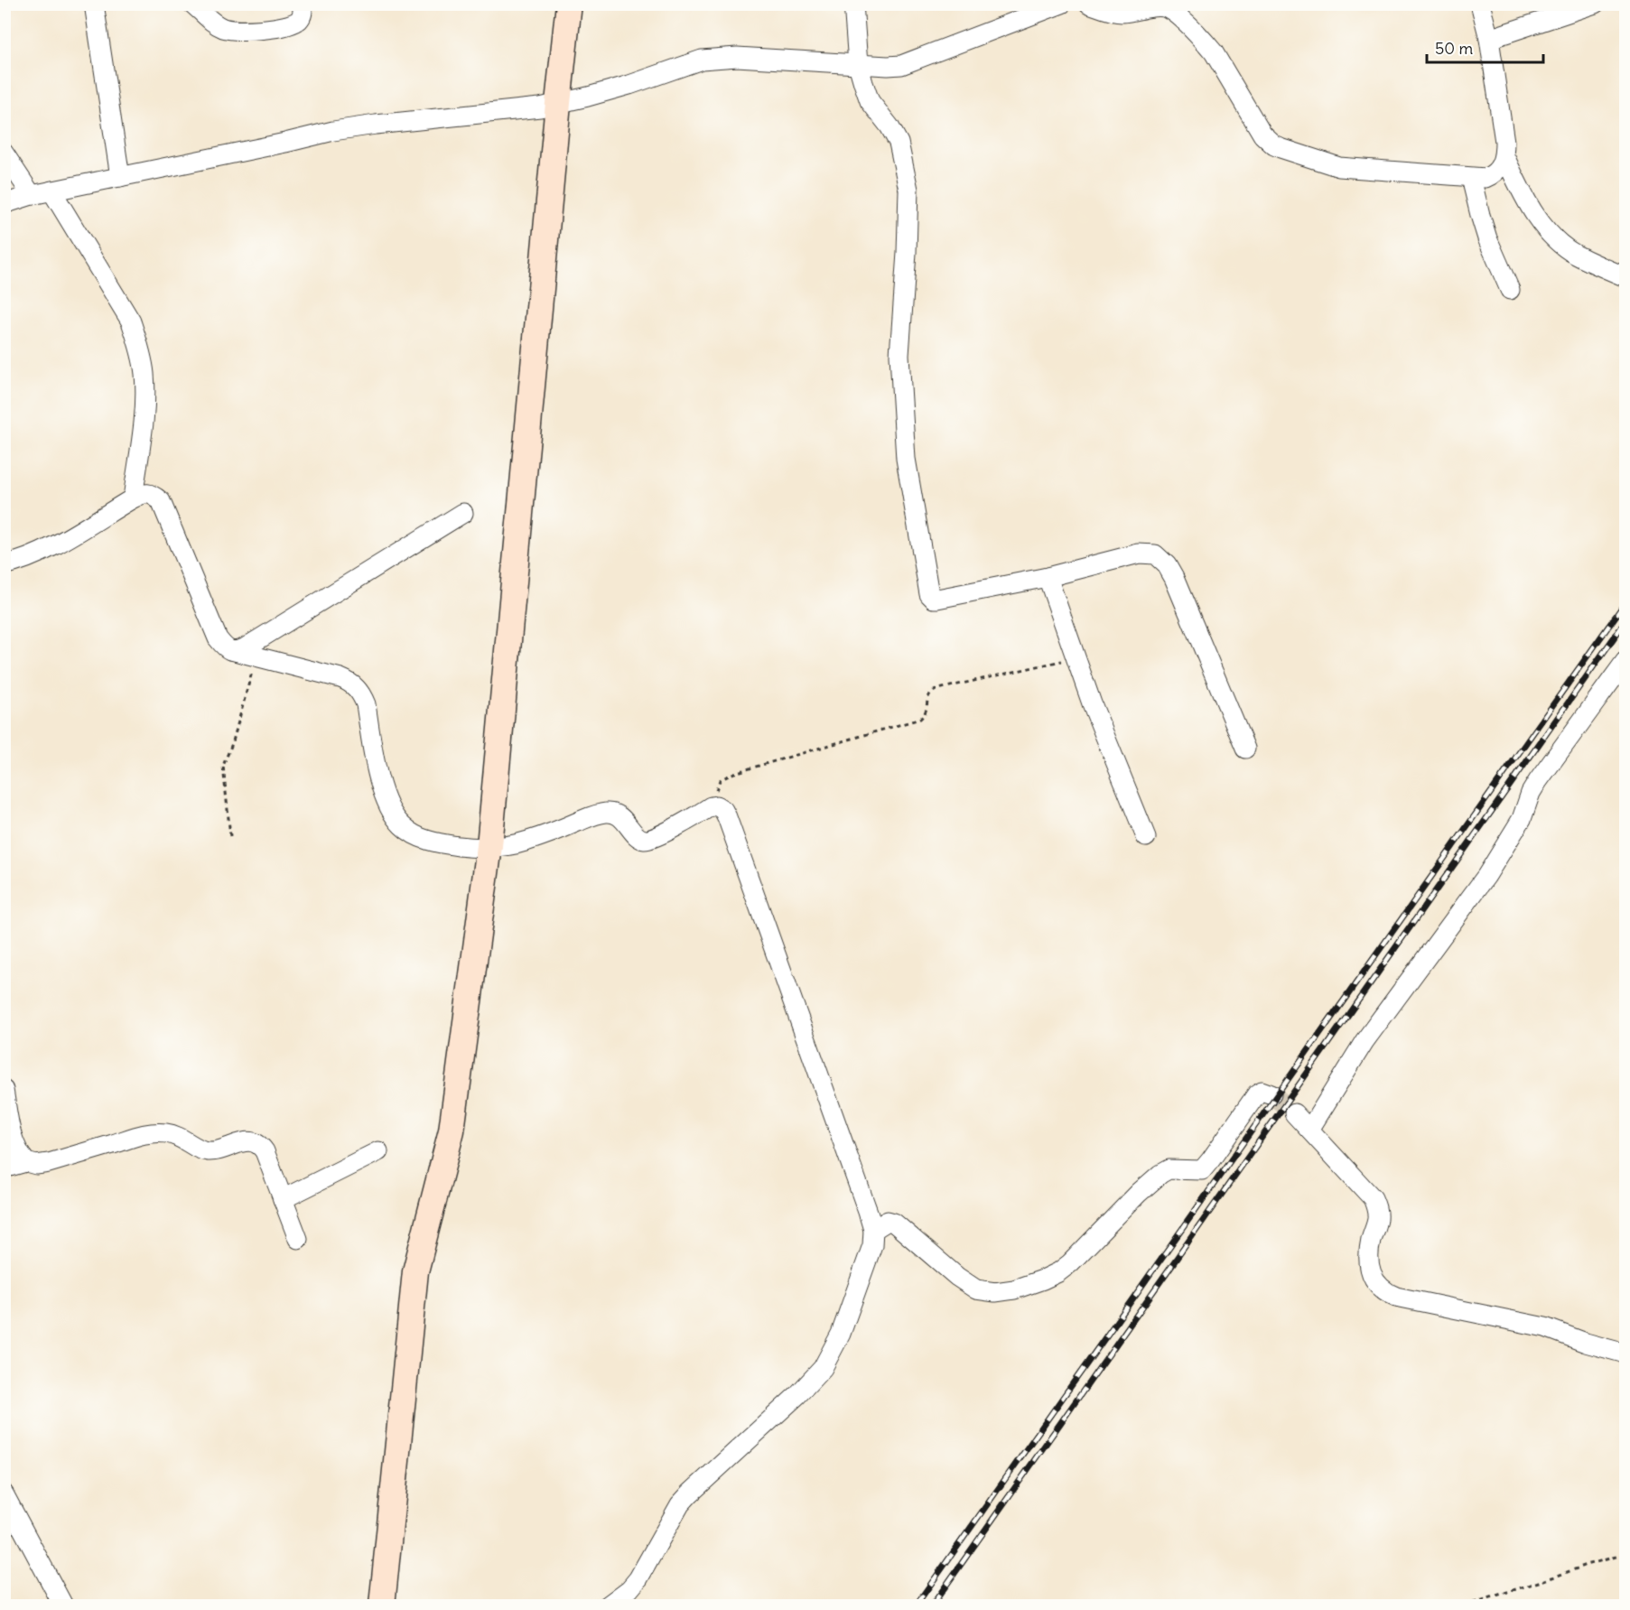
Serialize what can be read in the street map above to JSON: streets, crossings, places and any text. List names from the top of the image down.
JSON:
{
  "scale_bar": "50 m"
}
